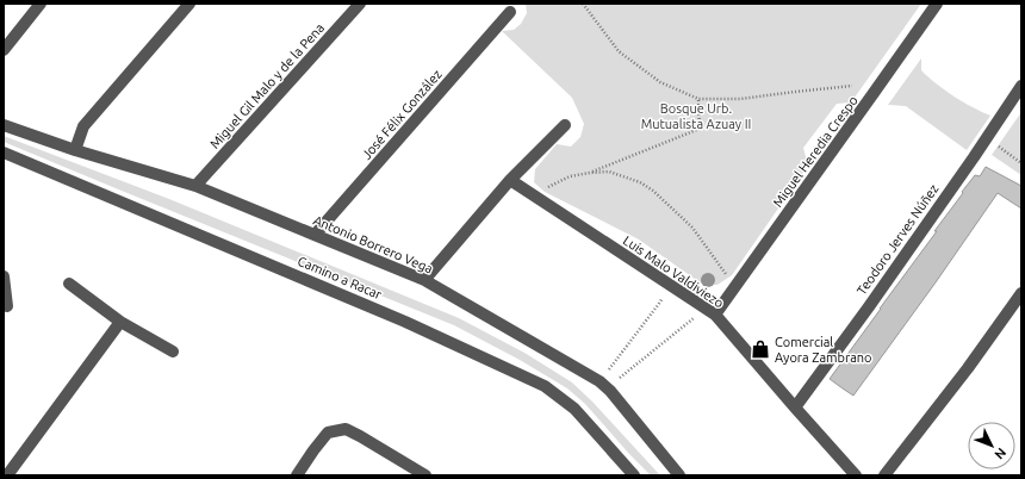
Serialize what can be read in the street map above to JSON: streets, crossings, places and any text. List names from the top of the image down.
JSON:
{
  "streets": {
    "street": [
      "Miguel Gil Malo y de la Pena",
      "José Félix González",
      "Miguel Heredia Crespo",
      "Teodoro Jerves Núñez",
      "Antonio Borrero Vega",
      "Luis Malo Valdiviezo",
      "Camino a Racar"
    ]
  },
  "crossings": [
    ["Miguel Gil Malo y de la Pena", "Antonio Borrero Vega"],
    ["José Félix González", "Antonio Borrero Vega"],
    ["Miguel Heredia Crespo", "Luis Malo Valdiviezo"],
    ["Teodoro Jerves Núñez", "Luis Malo Valdiviezo"]
  ],
  "parks": ["Bosque Urb. Mutualista Azuay II"],
  "places": {
    "shop": ["Comercial Ayora Zambrano"]
  },
  "north": "bottom right"
}
